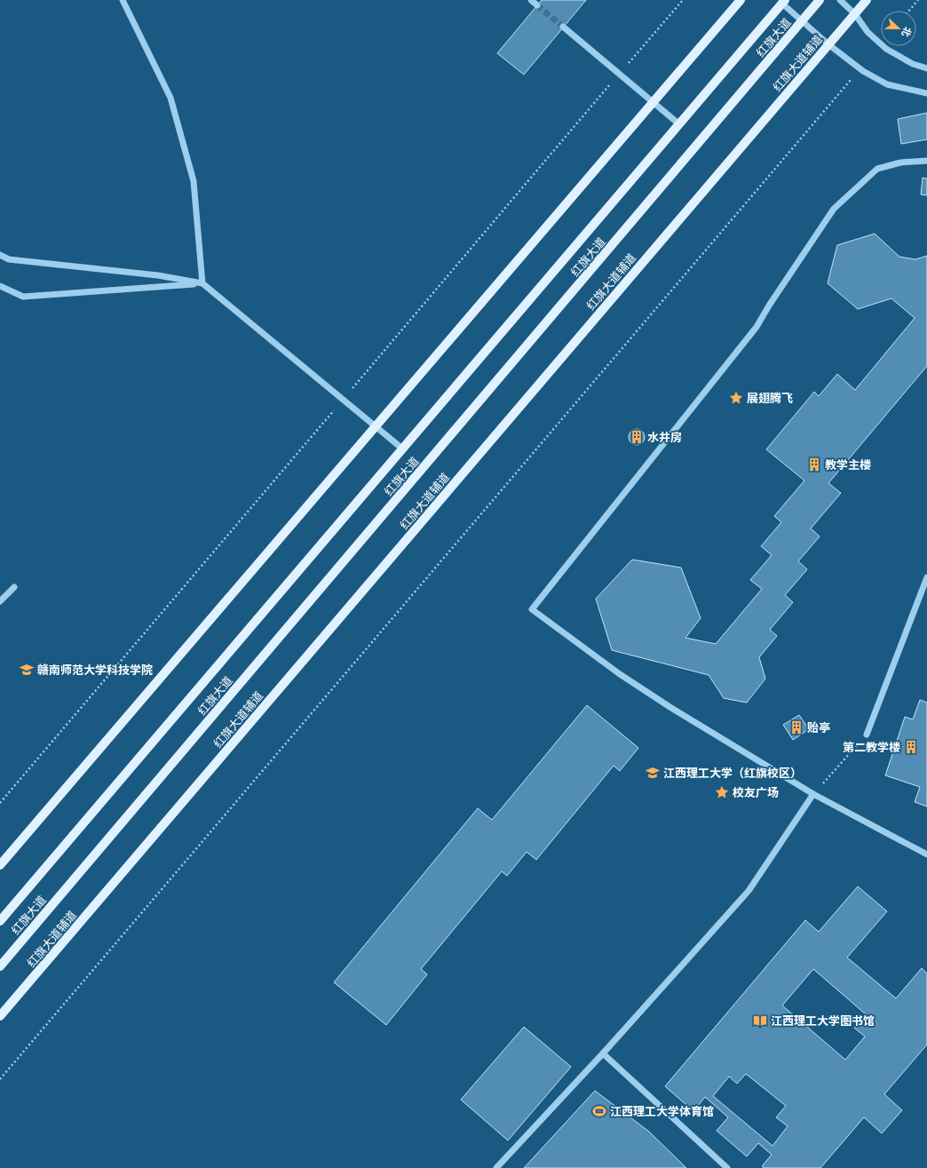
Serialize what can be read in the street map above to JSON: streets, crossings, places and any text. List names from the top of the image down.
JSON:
{
  "streets": {
    "main road": ["红旗大道", "红旗大道辅道"]
  },
  "places": {
    "place": ["展翅腾飞", "校友广场"],
    "building": [
      "水井房",
      "教学主楼",
      "贻亭",
      "第二教学楼"
    ],
    "school or university": ["赣南师范大学科技学院", "江西理工大学（红旗校区）"],
    "library": ["江西理工大学图书馆"],
    "sports": ["江西理工大学体育馆"]
  },
  "north": "right"
}
